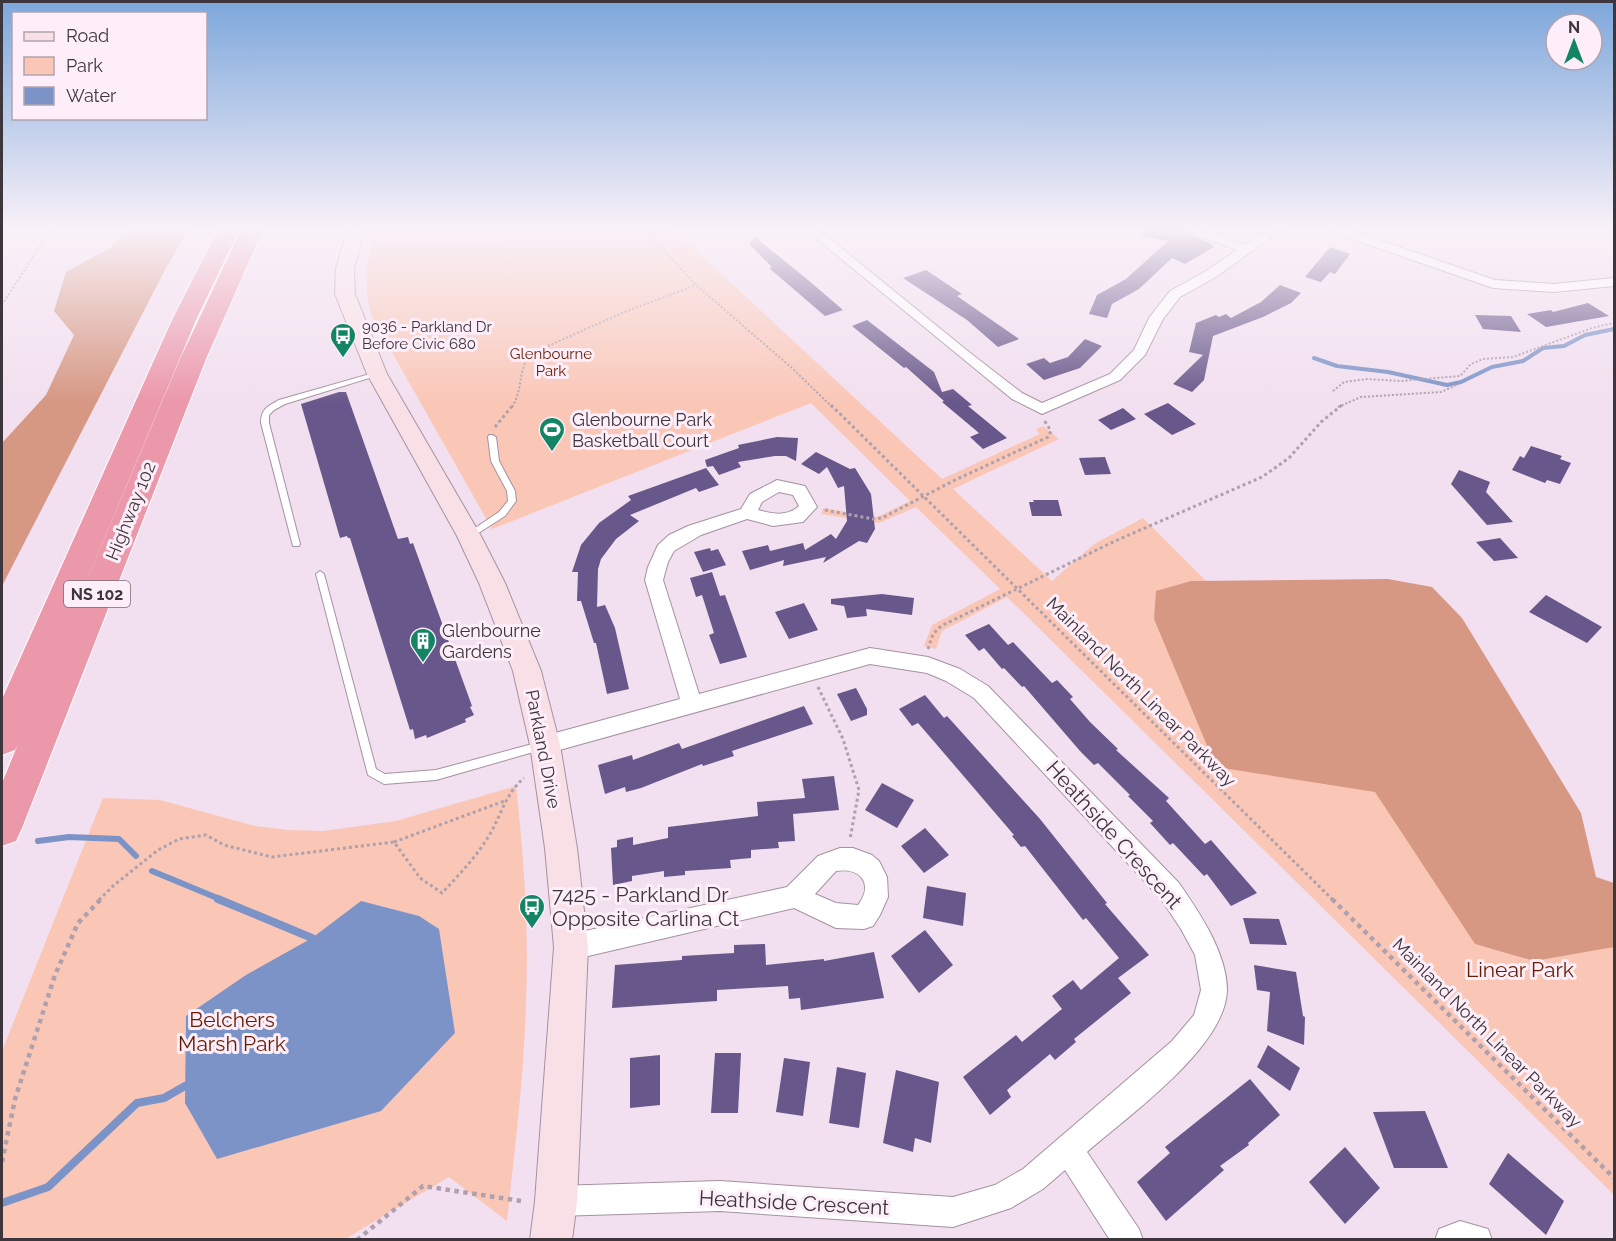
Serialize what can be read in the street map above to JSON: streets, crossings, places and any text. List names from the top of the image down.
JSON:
{
  "streets": {
    "highway": ["Highway 102", "NS 102"],
    "street": ["Parkland Drive", "Heathside Crescent"],
    "path": ["Mainland North Linear Parkway"]
  },
  "crossings": [
    ["Parkland Drive", "Heathside Crescent"]
  ],
  "parks": ["Glenbourne Park", "Linear Park", "Belchers Marsh Park"],
  "places": {
    "bus stop": ["9036 - Parkland Dr Before Civic 680", "7425 - Parkland Dr Opposite Carlina Ct"],
    "sports": ["Glenbourne Park Basketball Court"],
    "building": ["Glenbourne Gardens"]
  },
  "legend": ["Road", "Park", "Water"],
  "north": "top"
}
